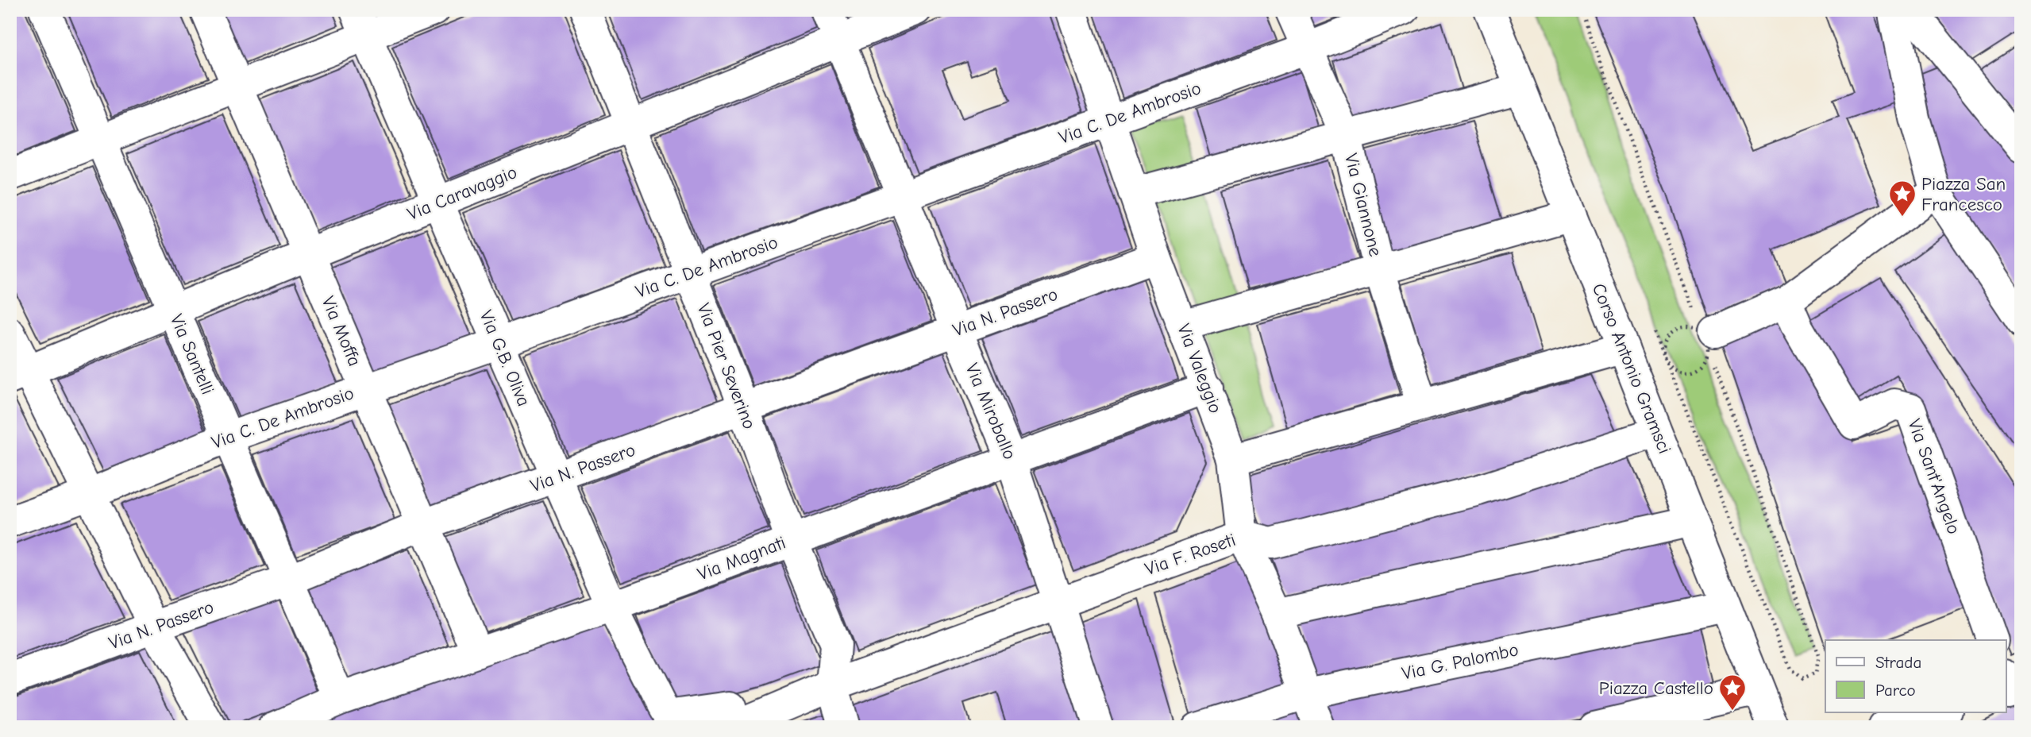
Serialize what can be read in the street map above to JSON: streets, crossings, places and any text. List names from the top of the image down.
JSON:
{
  "streets": {
    "street": [
      "Via C. De Ambrosio",
      "Via Caravaggio",
      "Via Giannone",
      "Via N. Passero",
      "Via Moffa",
      "Via Santelli",
      "Via G.B. Oliva",
      "Via Pier Severino",
      "Via Valeggio",
      "Corso Antonio Gramsci",
      "Via Miroballo",
      "Via Sant'Angelo",
      "Via F. Roseti",
      "Via Magnati",
      "Via G. Palombo"
    ]
  },
  "crossings": [
    ["Via C. De Ambrosio", "Via Giannone"],
    ["Via C. De Ambrosio", "Via Moffa"],
    ["Via C. De Ambrosio", "Via Santelli"],
    ["Via C. De Ambrosio", "Via G.B. Oliva"],
    ["Via C. De Ambrosio", "Via Pier Severino"],
    ["Via C. De Ambrosio", "Via Valeggio"],
    ["Via C. De Ambrosio", "Via Miroballo"],
    ["Via Caravaggio", "Via Moffa"],
    ["Via Caravaggio", "Via Santelli"],
    ["Via Caravaggio", "Via G.B. Oliva"],
    ["Via Caravaggio", "Via Pier Severino"],
    ["Via Caravaggio", "Via Miroballo"],
    ["Via N. Passero", "Via Moffa"],
    ["Via N. Passero", "Via Santelli"],
    ["Via N. Passero", "Via G.B. Oliva"],
    ["Via N. Passero", "Via Pier Severino"],
    ["Via N. Passero", "Via Valeggio"],
    ["Via N. Passero", "Via Miroballo"],
    ["Via Moffa", "Via Magnati"],
    ["Via Santelli", "Via Magnati"],
    ["Via G.B. Oliva", "Via F. Roseti"],
    ["Via G.B. Oliva", "Via Magnati"],
    ["Via Pier Severino", "Via F. Roseti"],
    ["Via Pier Severino", "Via Magnati"],
    ["Via Valeggio", "Via F. Roseti"],
    ["Via Valeggio", "Via Magnati"],
    ["Via Valeggio", "Via G. Palombo"],
    ["Corso Antonio Gramsci", "Via F. Roseti"],
    ["Corso Antonio Gramsci", "Via G. Palombo"],
    ["Via Miroballo", "Via F. Roseti"],
    ["Via Miroballo", "Via Magnati"]
  ],
  "places": {
    "place": ["Piazza San Francesco", "Piazza Castello"]
  },
  "legend": ["Strada", "Parco"]
}
